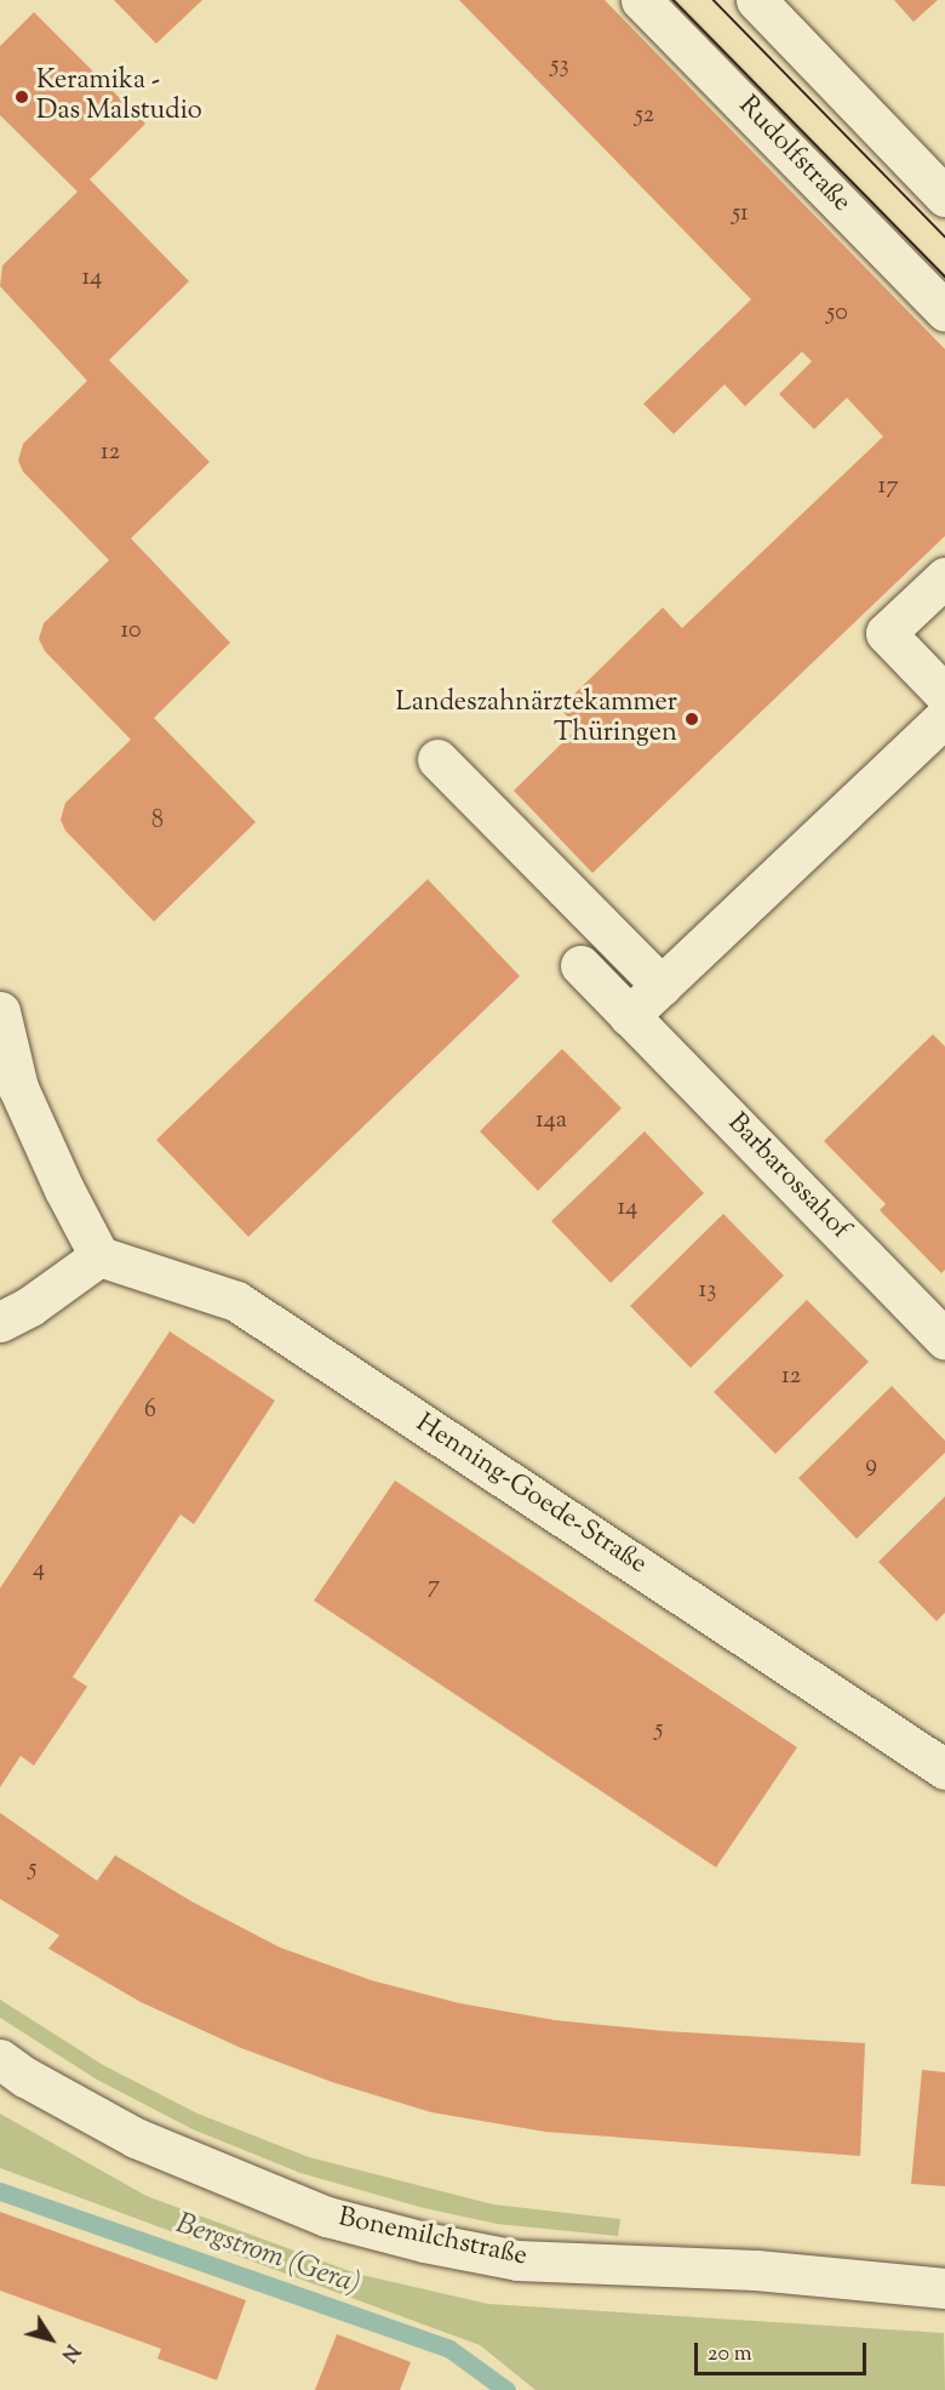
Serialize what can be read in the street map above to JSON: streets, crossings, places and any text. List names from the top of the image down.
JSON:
{
  "streets": {
    "street": [
      "Rudolfstraße",
      "Barbarossahof",
      "Henning-Goede-Straße",
      "Bonemilchstraße"
    ]
  },
  "water": ["Bergstrom (Gera)"],
  "places": ["Keramika - Das Malstudio", "Landeszahnärztekammer Thüringen"],
  "house_numbers": [
    "53",
    "52",
    "51",
    "14",
    "50",
    "12",
    "17",
    "10",
    "8",
    "14a",
    "14",
    "13",
    "12",
    "6",
    "9",
    "4",
    "7",
    "5",
    "5"
  ],
  "scale_bar": "20 m",
  "north": "bottom right"
}
